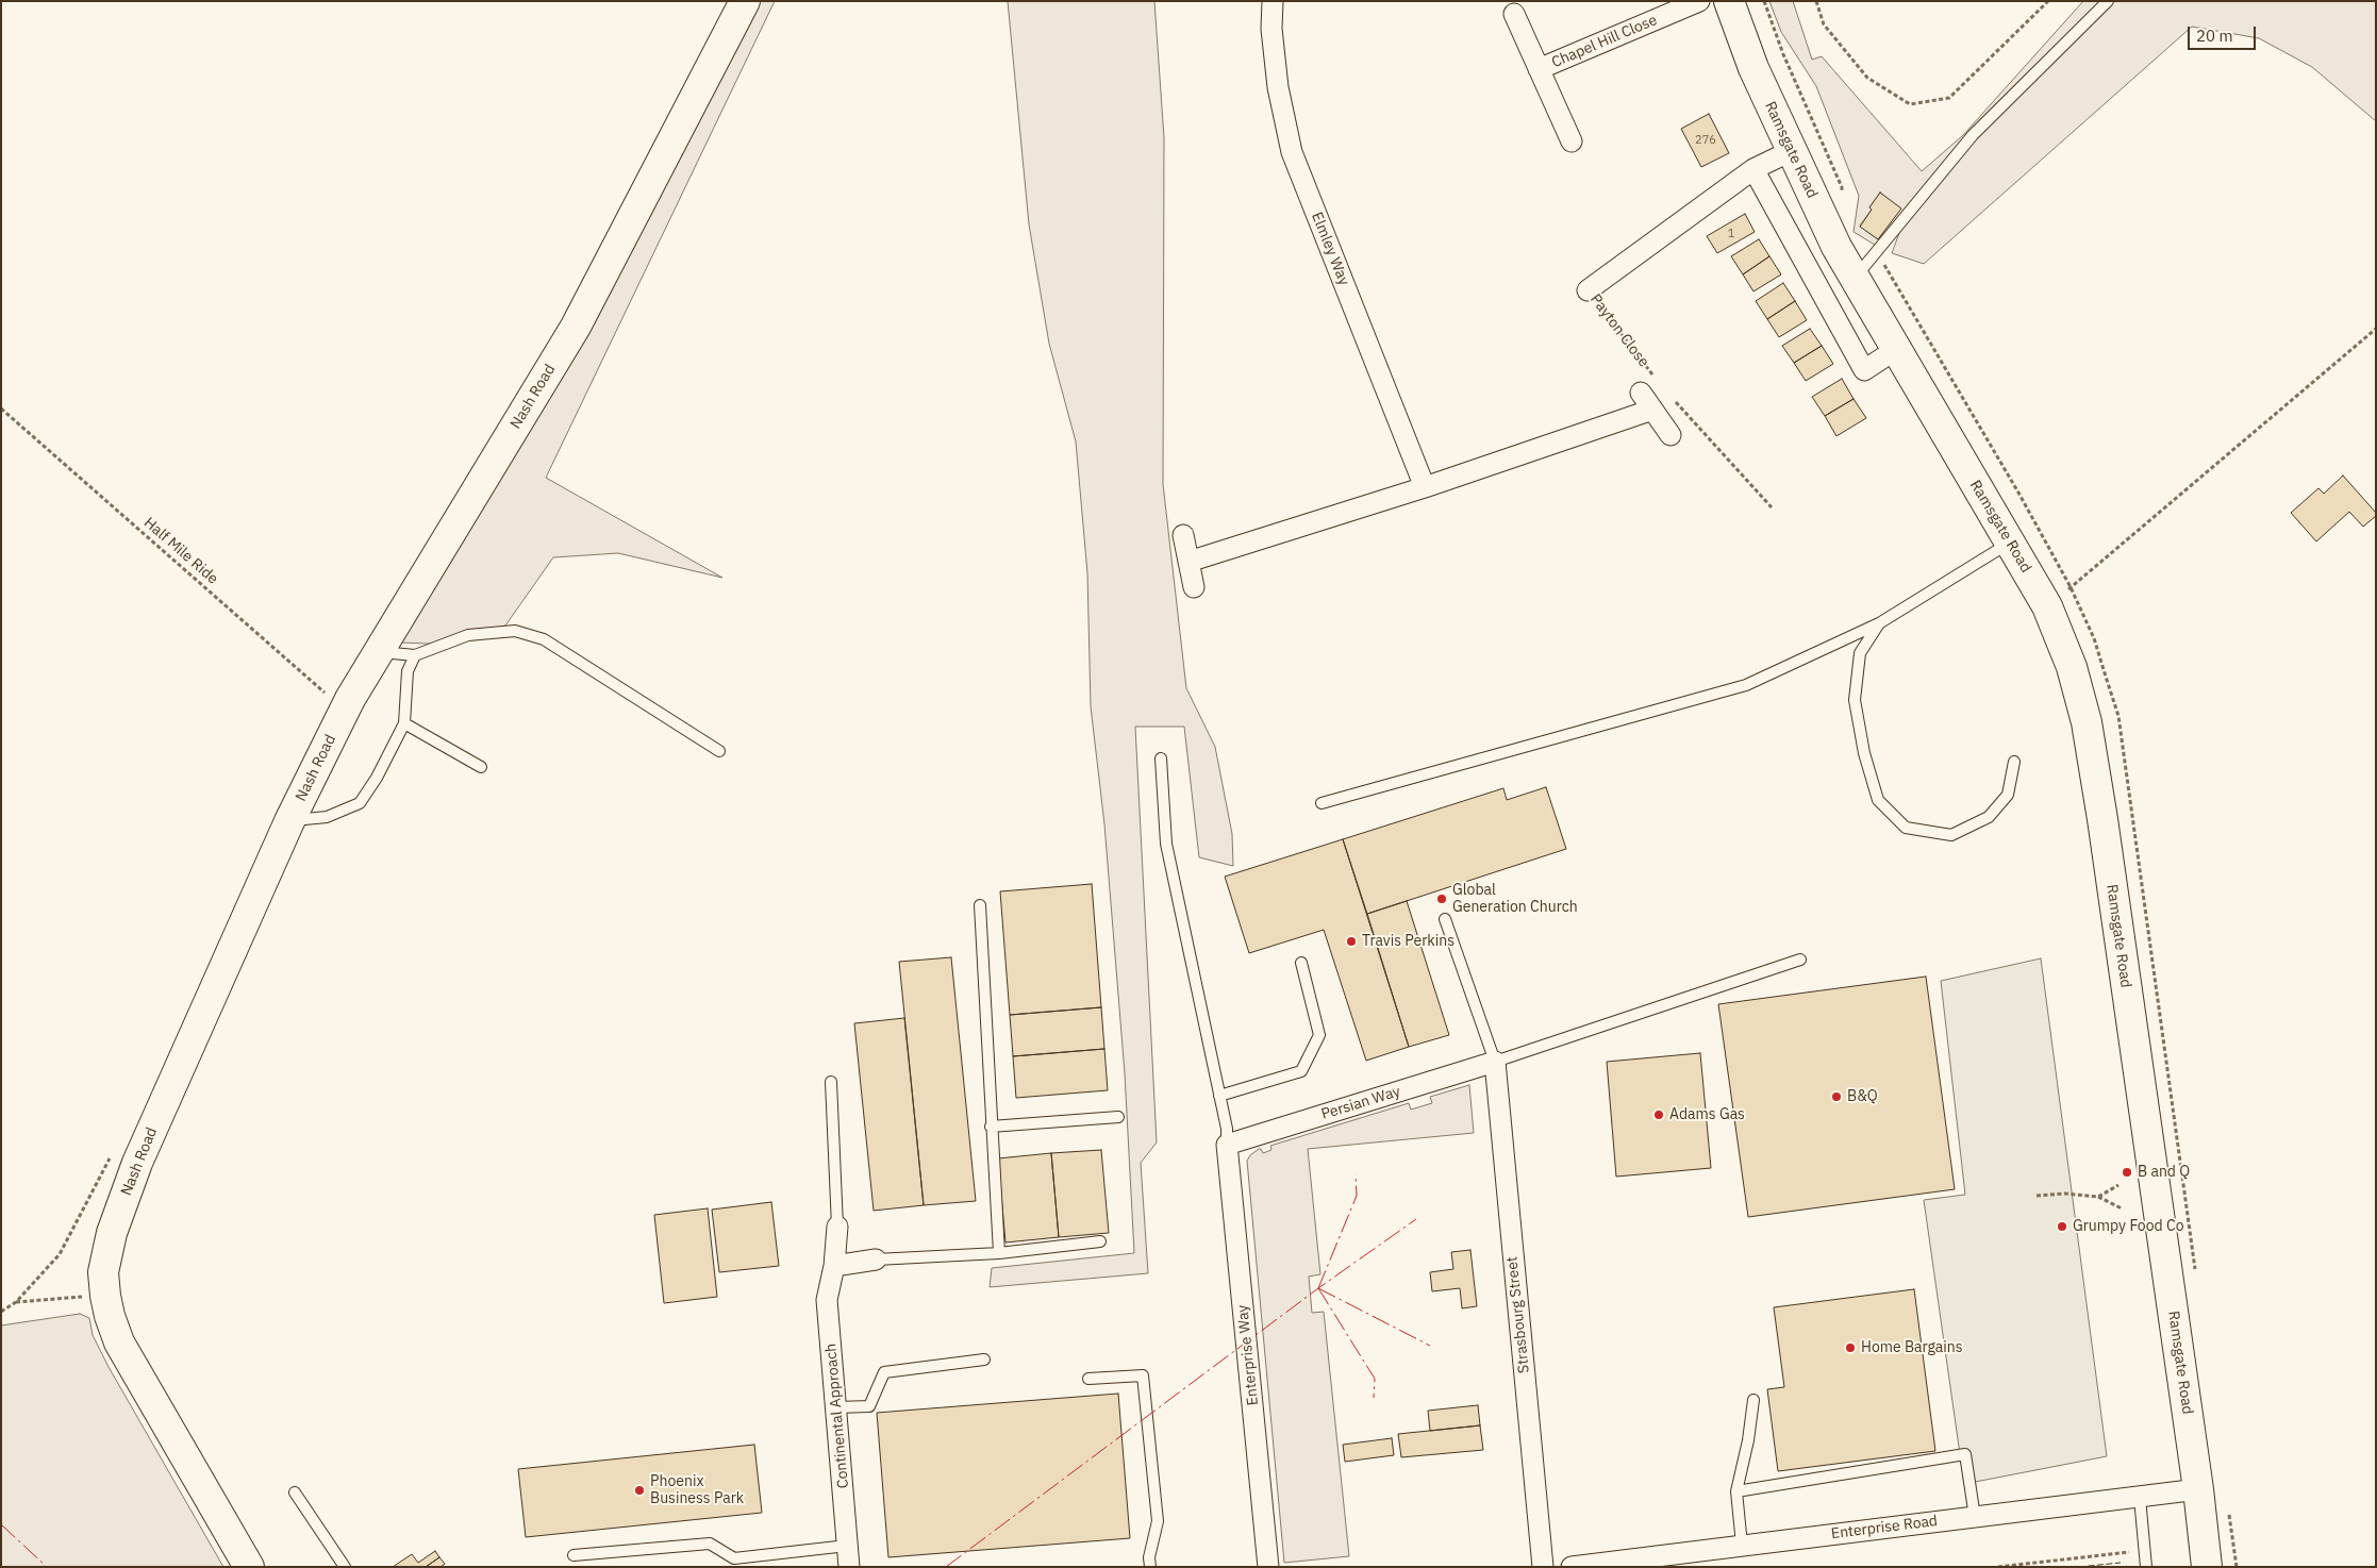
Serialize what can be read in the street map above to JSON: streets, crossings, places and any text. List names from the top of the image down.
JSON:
{
  "streets": {
    "street": [
      "Chapel Hill Close",
      "Ramsgate Road",
      "Elmley Way",
      "Payton Close",
      "Nash Road",
      "Persian Way",
      "Strasbourg Street",
      "Enterprise Way",
      "Continental Approach",
      "Enterprise Road"
    ],
    "path": ["Half Mile Ride"]
  },
  "crossings": [
    ["Ramsgate Road", "Payton Close"],
    ["Ramsgate Road", "Enterprise Road"],
    ["Nash Road", "Half Mile Ride"],
    ["Persian Way", "Strasbourg Street"],
    ["Persian Way", "Enterprise Way"]
  ],
  "places": [
    "Global Generation Church",
    "Travis Perkins",
    "B&Q",
    "Adams Gas",
    "B and Q",
    "Grumpy Food Co",
    "Home Bargains",
    "Phoenix Business Park"
  ],
  "house_numbers": ["276", "1"],
  "scale_bar": "20 m"
}
